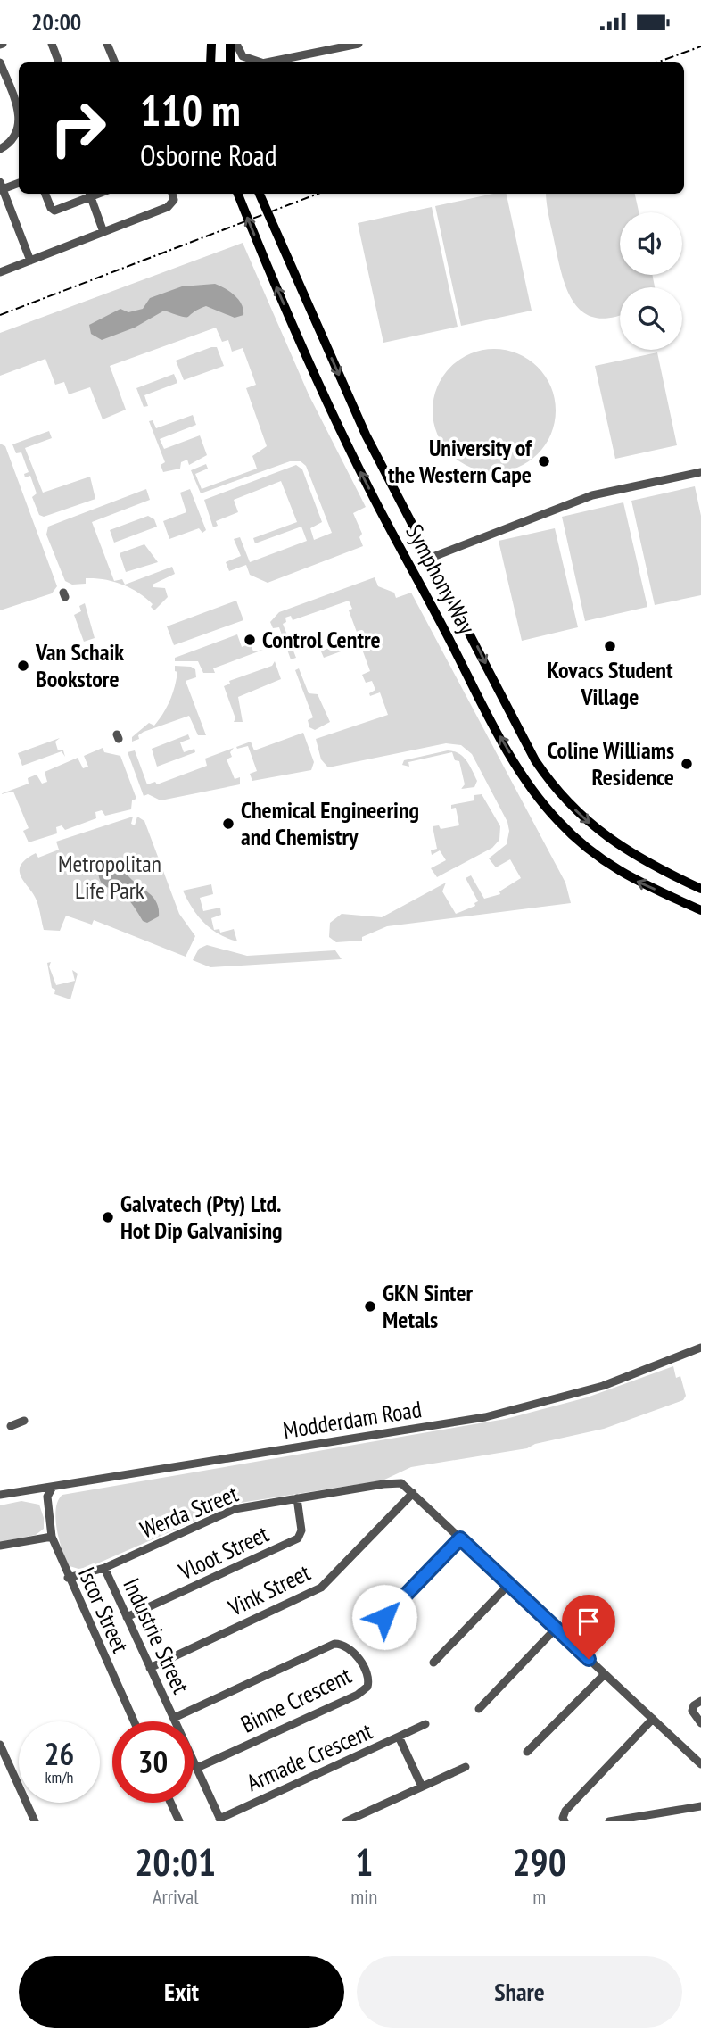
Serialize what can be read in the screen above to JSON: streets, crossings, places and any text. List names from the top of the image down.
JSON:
{
  "streets": {
    "main road": ["Symphony Way"],
    "street": [
      "Modderdam Road",
      "Werda Street",
      "Vloot Street",
      "Vink Street",
      "Iscor Street",
      "Industrie Street",
      "Binne Crescent",
      "Armade Crescent"
    ]
  },
  "crossings": [
    ["Werda Street", "Vloot Street"],
    ["Werda Street", "Vink Street"],
    ["Werda Street", "Iscor Street"],
    ["Werda Street", "Industrie Street"],
    ["Vloot Street", "Industrie Street"],
    ["Vink Street", "Industrie Street"],
    ["Industrie Street", "Binne Crescent"],
    ["Industrie Street", "Armade Crescent"]
  ],
  "parks": ["Metropolitan Life Park"],
  "places": [
    "University of the Western Cape",
    "Control Centre",
    "Kovacs Student Village",
    "Van Schaik Bookstore",
    "Coline Williams Residence",
    "Chemical Engineering and Chemistry",
    "Galvatech (Pty) Ltd. Hot Dip Galvanising",
    "GKN Sinter Metals"
  ],
  "page": {
    "status": "20:00",
    "turn": ["110 m", "Osborne Road"],
    "speed": "26 km/h",
    "limit": "30",
    "eta": [
      "20:01",
      "Arrival",
      "1",
      "min",
      "290",
      "m"
    ],
    "buttons": ["Exit", "Share"]
  }
}
